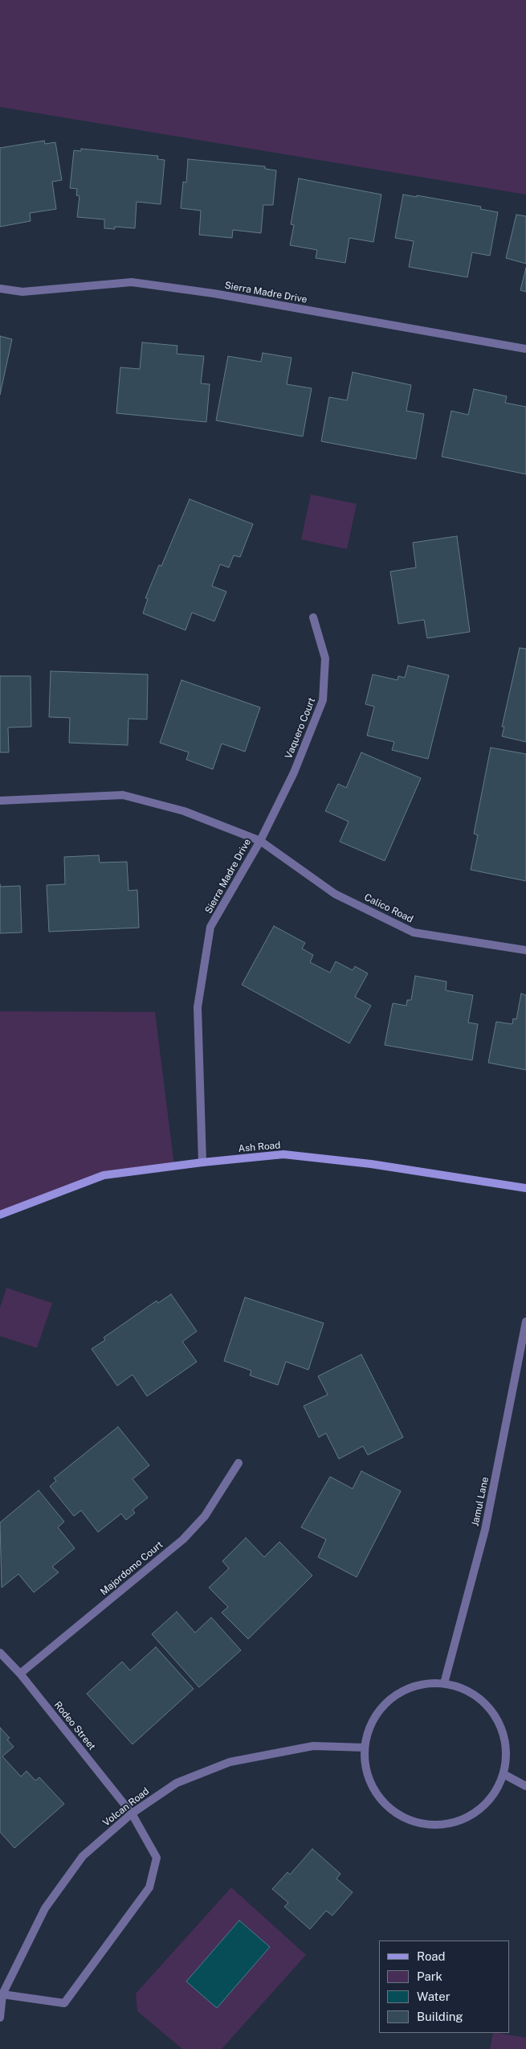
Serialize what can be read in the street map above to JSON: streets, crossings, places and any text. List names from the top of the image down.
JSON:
{
  "streets": {
    "main road": ["Ash Road"],
    "street": [
      "Sierra Madre Drive",
      "Vaquero Court",
      "Calico Road",
      "Jamul Lane",
      "Majordomo Court",
      "Rodeo Street",
      "Volcan Road"
    ]
  },
  "crossings": [
    ["Sierra Madre Drive", "Vaquero Court"],
    ["Sierra Madre Drive", "Calico Road"],
    ["Sierra Madre Drive", "Ash Road"],
    ["Vaquero Court", "Calico Road"],
    ["Jamul Lane", "Volcan Road"],
    ["Majordomo Court", "Rodeo Street"],
    ["Rodeo Street", "Volcan Road"]
  ],
  "legend": [
    "Road",
    "Park",
    "Water",
    "Building"
  ]
}
